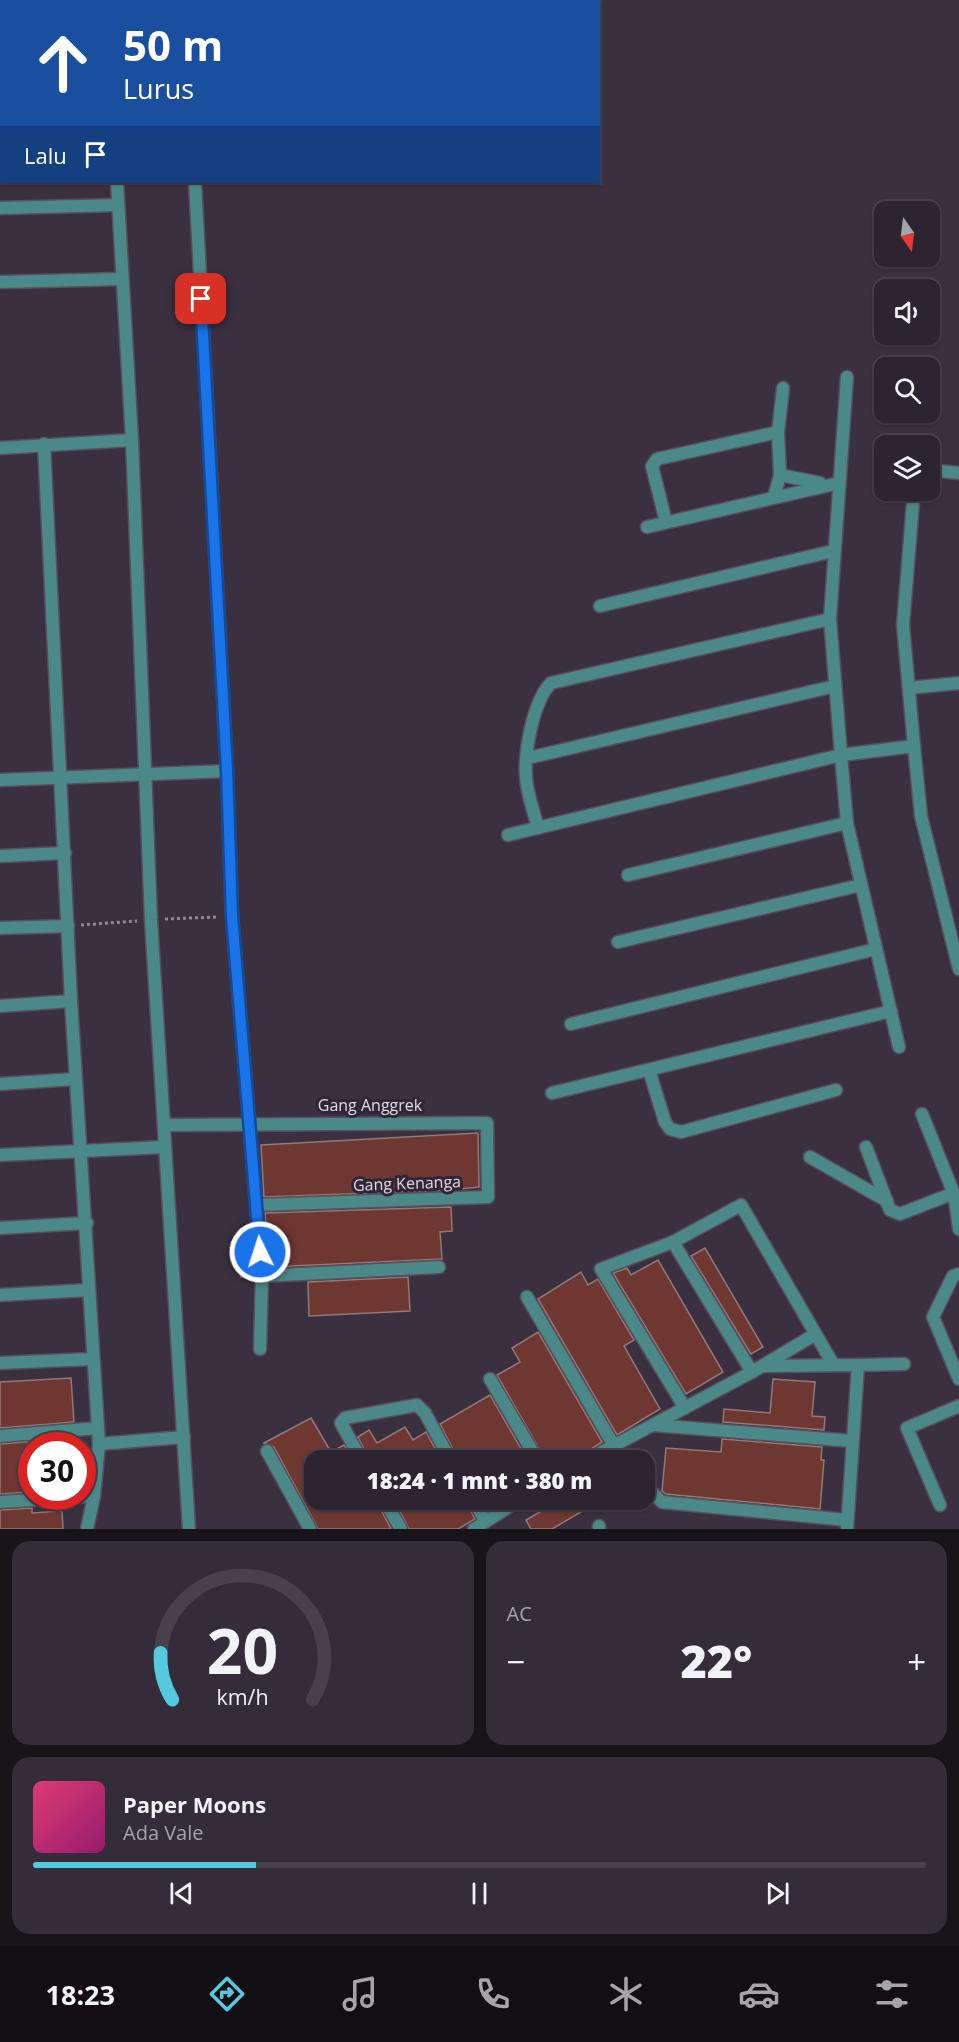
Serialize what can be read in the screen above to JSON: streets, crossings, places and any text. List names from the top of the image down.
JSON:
{
  "streets": {
    "street": ["Gang Anggrek", "Gang Kenanga"]
  },
  "crossings": [
    ["Gang Anggrek", "Gang Kenanga"]
  ],
  "north": "bottom",
  "page": {
    "turn": ["50 m", "Lurus"],
    "then": "Lalu",
    "limit": "30",
    "trip": "18:24 · 1 mnt · 380 m",
    "tile": "AC",
    "heat": ["−", "22°", "+"],
    "song": ["Paper Moons", "Ada Vale"],
    "tabs": "18:23",
    "gauge": ["20", "km/h"]
  }
}
